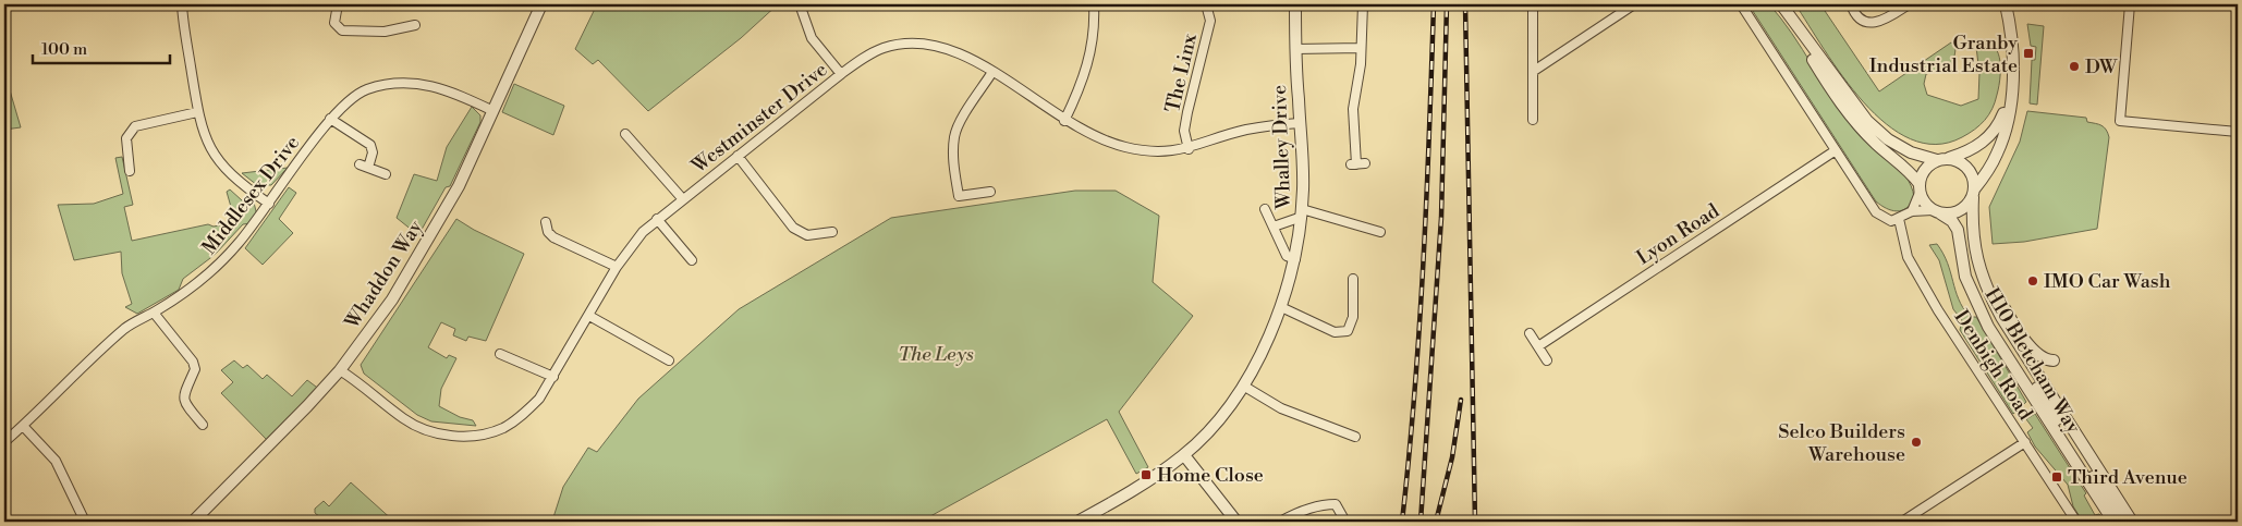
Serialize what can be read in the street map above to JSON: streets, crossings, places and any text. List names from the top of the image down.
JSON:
{
  "streets": {
    "street": [
      "The Linx",
      "Westminster Drive",
      "Whalley Drive",
      "Middlesex Drive",
      "Lyon Road",
      "Whaddon Way",
      "H10 Bletcham Way",
      "Denbigh Road"
    ]
  },
  "crossings": [
    ["The Linx", "Westminster Drive"],
    ["Westminster Drive", "Whalley Drive"],
    ["Westminster Drive", "Whaddon Way"],
    ["Middlesex Drive", "Whaddon Way"]
  ],
  "parks": ["The Leys"],
  "places": {
    "transit": ["Granby Industrial Estate", "Home Close", "Third Avenue"],
    "other": ["DW", "IMO Car Wash", "Selco Builders Warehouse"]
  },
  "scale_bar": "100 m"
}
